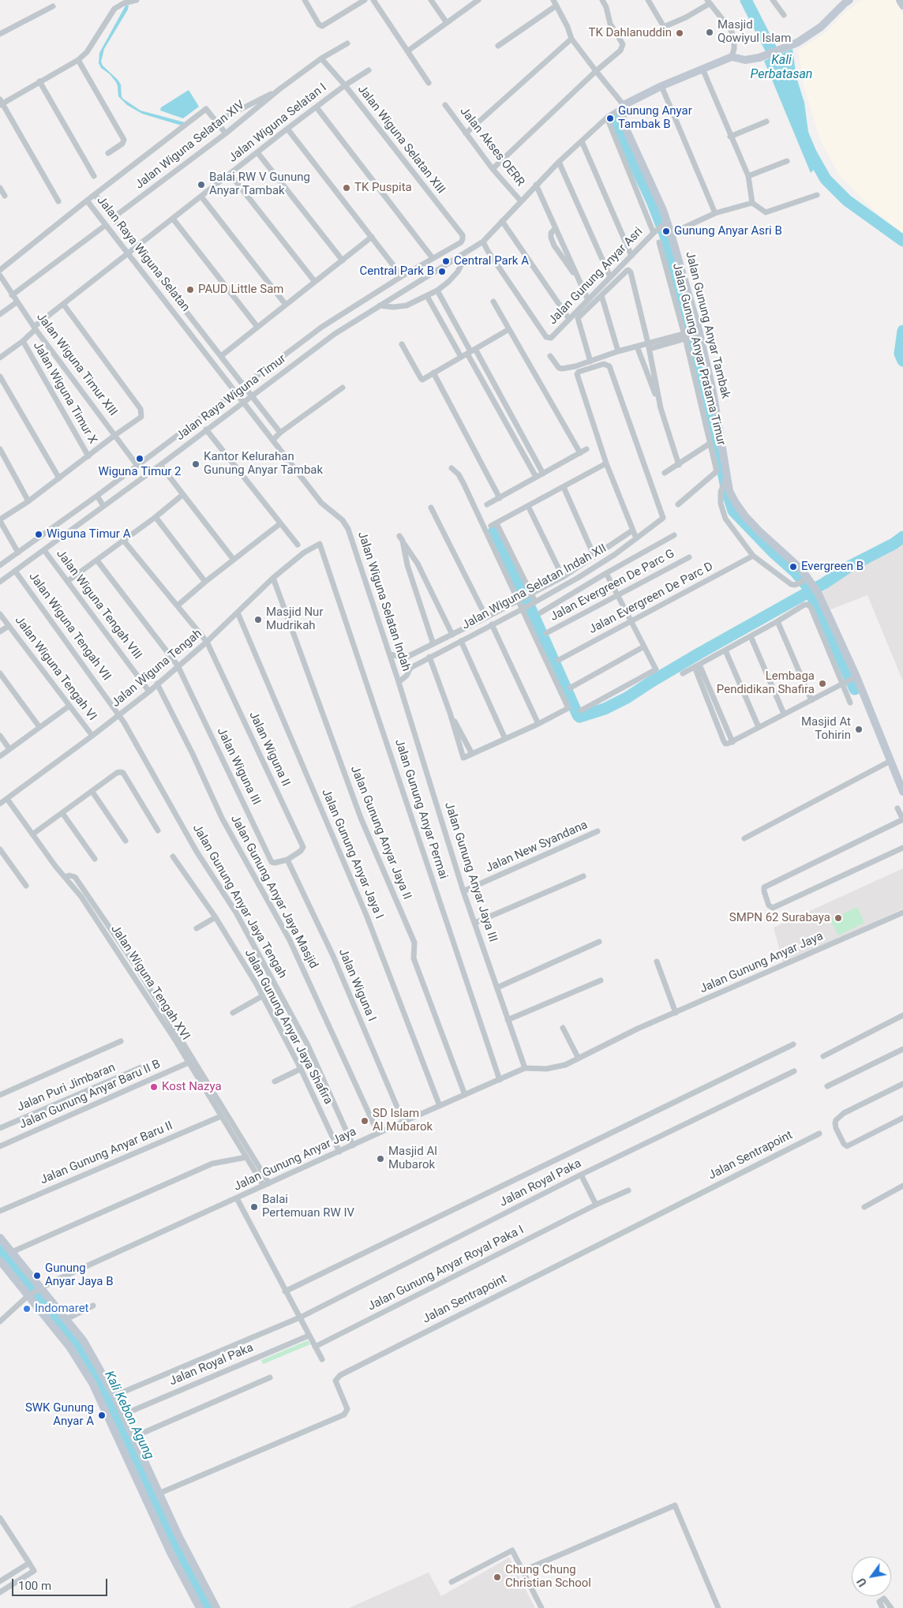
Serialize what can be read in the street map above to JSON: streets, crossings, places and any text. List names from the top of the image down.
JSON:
{
  "streets": {
    "street": [
      "Jalan Wiguna Selatan I",
      "Jalan Wiguna Selatan XIII",
      "Jalan Wiguna Selatan XIV",
      "Jalan Akses OERR",
      "Jalan Raya Wiguna Selatan",
      "Jalan Gunung Anyar Asri",
      "Jalan Gunung Anyar Tambak",
      "Jalan Gunung Anyar Pratama Timur",
      "Jalan Wiguna Timur XIII",
      "Jalan Wiguna Timur X",
      "Jalan Raya Wiguna Timur",
      "Jalan Evergreen De Parc G",
      "Jalan Wiguna Selatan Indah XII",
      "Jalan Evergreen De Parc D",
      "Jalan Wiguna Selatan Indah",
      "Jalan Wiguna Tengah VIII",
      "Jalan Wiguna Tengah VII",
      "Jalan Wiguna Tengah VI",
      "Jalan Wiguna Tengah",
      "Jalan Wiguna II",
      "Jalan Wiguna III",
      "Jalan Gunung Anyar Permai",
      "Jalan Gunung Anyar Jaya II",
      "Jalan New Syandana",
      "Jalan Gunung Anyar Jaya I",
      "Jalan Gunung Anyar Jaya III",
      "Jalan Gunung Anyar Jaya Masjid",
      "Jalan Gunung Anyar Jaya Tengah",
      "Jalan Gunung Anyar Jaya",
      "Jalan Wiguna Tengah XVI",
      "Jalan Wiguna I",
      "Jalan Gunung Anyar Jaya Shafira",
      "Jalan Puri Jimbaran",
      "Jalan Gunung Anyar Baru II B",
      "Jalan Gunung Anyar Baru II",
      "Jalan Sentrapoint",
      "Jalan Royal Paka",
      "Jalan Gunung Anyar Royal Paka I"
    ]
  },
  "crossings": [
    ["Jalan Wiguna Selatan I", "Jalan Wiguna Selatan XIII"],
    ["Jalan Wiguna Selatan I", "Jalan Raya Wiguna Selatan"],
    ["Jalan Wiguna Selatan I", "Jalan Wiguna Timur XIII"],
    ["Jalan Wiguna Selatan I", "Jalan Wiguna Timur X"],
    ["Jalan Wiguna Selatan XIII", "Jalan Wiguna Selatan XIV"],
    ["Jalan Wiguna Selatan XIII", "Jalan Raya Wiguna Timur"],
    ["Jalan Wiguna Selatan XIV", "Jalan Raya Wiguna Selatan"],
    ["Jalan Akses OERR", "Jalan Raya Wiguna Timur"],
    ["Jalan Raya Wiguna Selatan", "Jalan Raya Wiguna Timur"],
    ["Jalan Raya Wiguna Selatan", "Jalan Wiguna Selatan Indah"],
    ["Jalan Gunung Anyar Asri", "Jalan Gunung Anyar Tambak"],
    ["Jalan Gunung Anyar Asri", "Jalan Raya Wiguna Timur"],
    ["Jalan Gunung Anyar Tambak", "Jalan Gunung Anyar Pratama Timur"],
    ["Jalan Gunung Anyar Tambak", "Jalan Raya Wiguna Timur"],
    ["Jalan Wiguna Timur XIII", "Jalan Raya Wiguna Timur"],
    ["Jalan Raya Wiguna Timur", "Jalan Wiguna Tengah VIII"],
    ["Jalan Raya Wiguna Timur", "Jalan Wiguna Tengah VII"],
    ["Jalan Wiguna Selatan Indah XII", "Jalan Wiguna Selatan Indah"],
    ["Jalan Wiguna Selatan Indah XII", "Jalan Gunung Anyar Jaya III"],
    ["Jalan Wiguna Selatan Indah", "Jalan Gunung Anyar Jaya III"],
    ["Jalan Wiguna Tengah VIII", "Jalan Wiguna Tengah"],
    ["Jalan Wiguna Tengah VII", "Jalan Wiguna Tengah"],
    ["Jalan Wiguna Tengah VII", "Jalan Gunung Anyar Jaya Tengah"],
    ["Jalan Wiguna Tengah VI", "Jalan Wiguna Tengah"],
    ["Jalan Wiguna Tengah", "Jalan Wiguna II"],
    ["Jalan Wiguna Tengah", "Jalan Wiguna III"],
    ["Jalan Wiguna Tengah", "Jalan Gunung Anyar Permai"],
    ["Jalan Wiguna Tengah", "Jalan Gunung Anyar Jaya II"],
    ["Jalan Wiguna Tengah", "Jalan Gunung Anyar Jaya I"],
    ["Jalan Wiguna Tengah", "Jalan Gunung Anyar Jaya Masjid"],
    ["Jalan Wiguna Tengah", "Jalan Gunung Anyar Jaya Tengah"],
    ["Jalan Wiguna Tengah", "Jalan Wiguna Tengah XVI"],
    ["Jalan Wiguna II", "Jalan Wiguna III"],
    ["Jalan Wiguna II", "Jalan Wiguna I"],
    ["Jalan Wiguna III", "Jalan Wiguna I"],
    ["Jalan Gunung Anyar Permai", "Jalan Gunung Anyar Jaya"],
    ["Jalan Gunung Anyar Jaya II", "Jalan Gunung Anyar Jaya"],
    ["Jalan New Syandana", "Jalan Gunung Anyar Jaya III"],
    ["Jalan Gunung Anyar Jaya I", "Jalan Gunung Anyar Jaya"],
    ["Jalan Gunung Anyar Jaya III", "Jalan Gunung Anyar Jaya"],
    ["Jalan Gunung Anyar Jaya Masjid", "Jalan Gunung Anyar Jaya"],
    ["Jalan Gunung Anyar Jaya Tengah", "Jalan Gunung Anyar Jaya"],
    ["Jalan Gunung Anyar Jaya", "Jalan Wiguna Tengah XVI"],
    ["Jalan Gunung Anyar Jaya", "Jalan Wiguna I"],
    ["Jalan Gunung Anyar Jaya", "Jalan Gunung Anyar Jaya Shafira"],
    ["Jalan Wiguna Tengah XVI", "Jalan Gunung Anyar Baru II B"],
    ["Jalan Wiguna Tengah XVI", "Jalan Gunung Anyar Baru II"]
  ],
  "water": ["Kali Perbatasan", "Kali Kebon Agung"],
  "places": [
    "Masjid Qowiyul Islam",
    "TK Dahlanuddin",
    "Gunung Anyar Tambak B",
    "Balai RW V Gunung Anyar Tambak",
    "TK Puspita",
    "Gunung Anyar Asri B",
    "Central Park A",
    "Central Park B",
    "PAUD Little Sam",
    "Wiguna Timur 2",
    "Kantor Kelurahan Gunung Anyar Tambak",
    "Wiguna Timur A",
    "Evergreen B",
    "Masjid Nur Mudrikah",
    "Lembaga Pendidikan Shafira",
    "Masjid At Tohirin",
    "SMPN 62 Surabaya",
    "Kost Nazya",
    "SD Islam Al Mubarok",
    "Masjid Al Mubarok",
    "Balai Pertemuan RW IV",
    "Gunung Anyar Jaya B",
    "Indomaret",
    "SWK Gunung Anyar A",
    "Chung Chung Christian School"
  ],
  "scale_bar": "100 m",
  "north": "bottom left"
}
